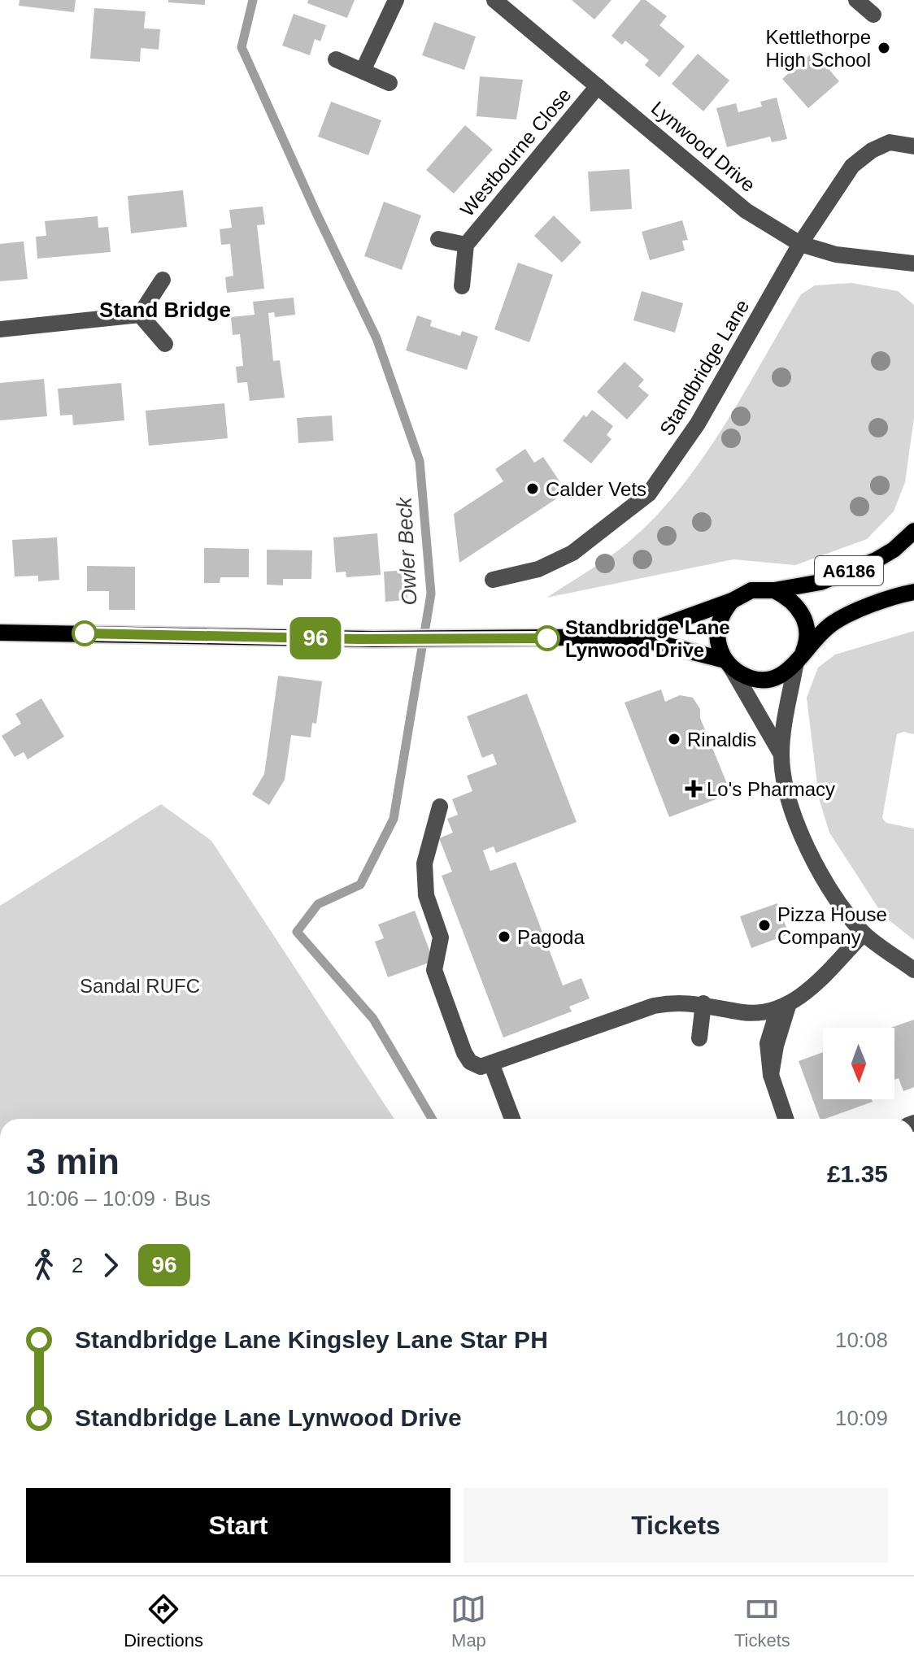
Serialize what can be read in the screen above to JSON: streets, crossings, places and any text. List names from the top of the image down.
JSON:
{
  "streets": {
    "main road": ["A6186"],
    "street": ["Lynwood Drive", "Westbourne Close", "Standbridge Lane"]
  },
  "crossings": [
    ["Lynwood Drive", "Westbourne Close"],
    ["Lynwood Drive", "Standbridge Lane"]
  ],
  "districts": ["Stand Bridge"],
  "water": ["Owler Beck"],
  "parks": ["Sandal RUFC"],
  "places": {
    "other": [
      "Kettlethorpe High School",
      "Calder Vets",
      "Standbridge Lane Lynwood Drive",
      "Rinaldis",
      "Pizza House Company",
      "Pagoda"
    ],
    "health": ["Lo's Pharmacy"]
  },
  "lines": ["bus line 96"],
  "north": "bottom",
  "page": {
    "on_map": "96",
    "heading": ["3 min", "10:06 – 10:09 · Bus", "£1.35"],
    "legs": ["2", "96"],
    "list": [
      {
        "name": "Standbridge Lane Kingsley Lane Star PH",
        "value": "10:08"
      },
      {
        "name": "Standbridge Lane Lynwood Drive",
        "value": "10:09"
      }
    ],
    "buttons": ["Start", "Tickets"],
    "tabs": ["Directions", "Map", "Tickets"]
  }
}
